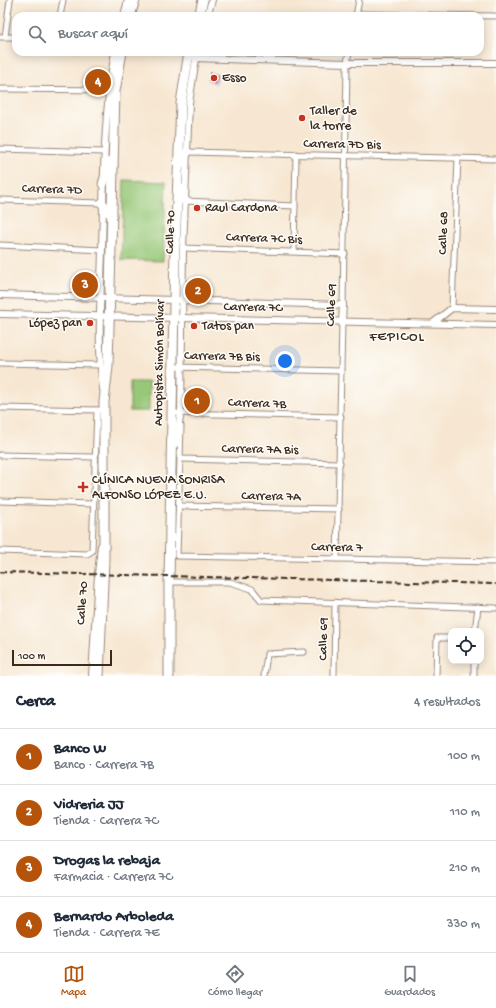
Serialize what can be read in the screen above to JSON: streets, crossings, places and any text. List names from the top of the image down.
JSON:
{
  "streets": {
    "highway": ["Autopista Simón Bolívar"],
    "street": [
      "Carrera 7D Bis",
      "Carrera 7D",
      "Calle 70",
      "Calle 68",
      "Carrera 7C Bis",
      "Calle 69",
      "Carrera 7C",
      "Carrera 7B Bis",
      "Carrera 7B",
      "Carrera 7A Bis",
      "Carrera 7A",
      "Carrera 7"
    ]
  },
  "crossings": [
    ["Carrera 7D Bis", "Calle 70"],
    ["Carrera 7D Bis", "Calle 68"],
    ["Carrera 7D Bis", "Calle 69"],
    ["Calle 70", "Carrera 7C Bis"],
    ["Calle 70", "Carrera 7C"],
    ["Calle 70", "Autopista Simón Bolívar"],
    ["Carrera 7C Bis", "Calle 69"],
    ["Calle 69", "Carrera 7C"],
    ["Calle 69", "Carrera 7B Bis"],
    ["Calle 69", "Carrera 7B"],
    ["Calle 69", "Carrera 7A Bis"],
    ["Calle 69", "Carrera 7A"],
    ["Calle 69", "Carrera 7"],
    ["Carrera 7C", "Autopista Simón Bolívar"],
    ["Carrera 7B Bis", "Autopista Simón Bolívar"],
    ["Autopista Simón Bolívar", "Carrera 7B"],
    ["Autopista Simón Bolívar", "Carrera 7A Bis"],
    ["Carrera 7A", "Carrera 7"]
  ],
  "districts": ["FEPICOL"],
  "places": {
    "other": [
      "Esso",
      "Taller de la torre",
      "Raul Cardona",
      "López pan",
      "Tatos pan"
    ],
    "health": ["CLÍNICA NUEVA SONRISA ALFONSO LÓPEZ E.U."]
  },
  "scale_bar": "100 m",
  "page": {
    "search": "Buscar aquí",
    "pins": [
      "4",
      "3",
      "2",
      "1"
    ],
    "scale": "100 m",
    "heading": ["Cerca", "4 resultados"],
    "list": [
      {
        "mark": "1",
        "name": "Banco W",
        "note": "Banco · Carrera 7B",
        "value": "100 m"
      },
      {
        "mark": "2",
        "name": "Vidreria JJ",
        "note": "Tienda · Carrera 7C",
        "value": "110 m"
      },
      {
        "mark": "3",
        "name": "Drogas la rebaja",
        "note": "Farmacia · Carrera 7C",
        "value": "210 m"
      },
      {
        "mark": "4",
        "name": "Bernardo Arboleda",
        "note": "Tienda · Carrera 7E",
        "value": "330 m"
      }
    ],
    "nav": ["Mapa", "Cómo llegar", "Guardados"]
  }
}
